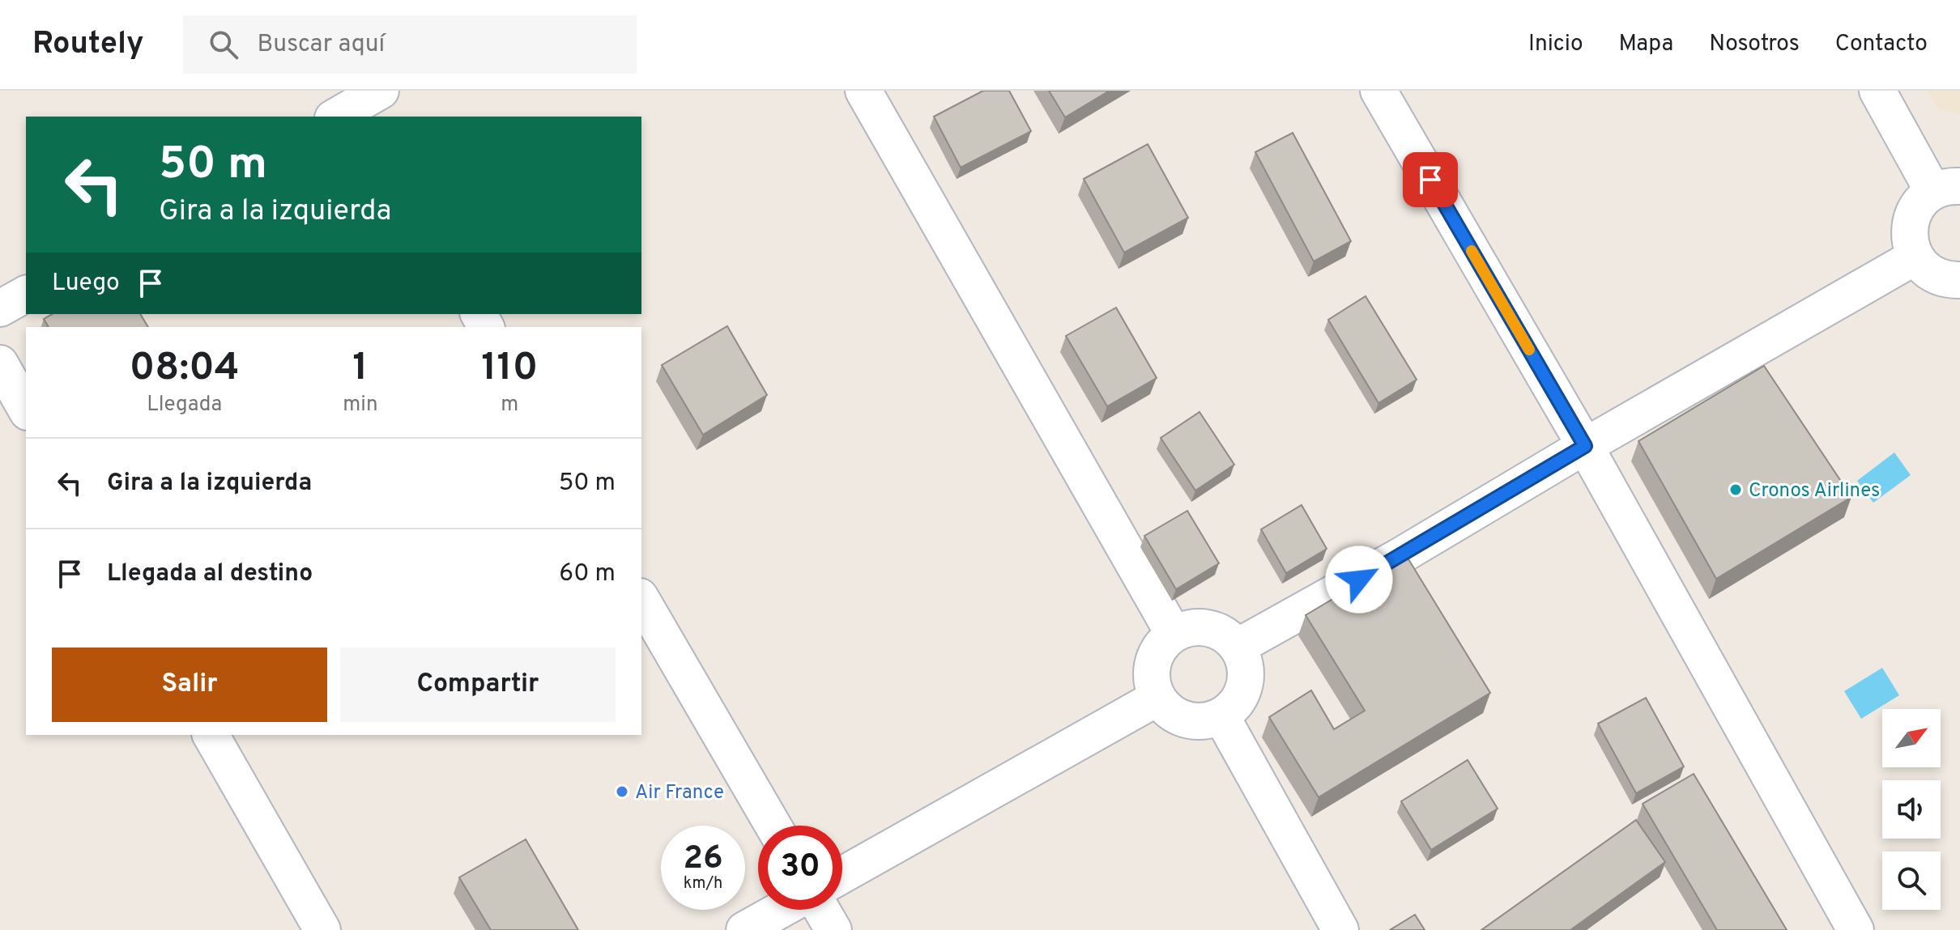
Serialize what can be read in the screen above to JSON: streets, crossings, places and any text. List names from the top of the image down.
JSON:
{
  "places": ["Cronos Airlines", "Air France"],
  "north": "top right",
  "page": {
    "header": "Routely",
    "search": "Buscar aquí",
    "nav": [
      "Inicio",
      "Mapa",
      "Nosotros",
      "Contacto"
    ],
    "turn": ["50 m", "Gira a la izquierda"],
    "then": "Luego",
    "eta": [
      "08:04",
      "Llegada",
      "1",
      "min",
      "110",
      "m"
    ],
    "list": [
      {
        "name": "Gira a la izquierda",
        "value": "50 m"
      },
      {
        "name": "Llegada al destino",
        "value": "60 m"
      }
    ],
    "buttons": ["Salir", "Compartir"],
    "speed": "26 km/h",
    "limit": "30"
  }
}
